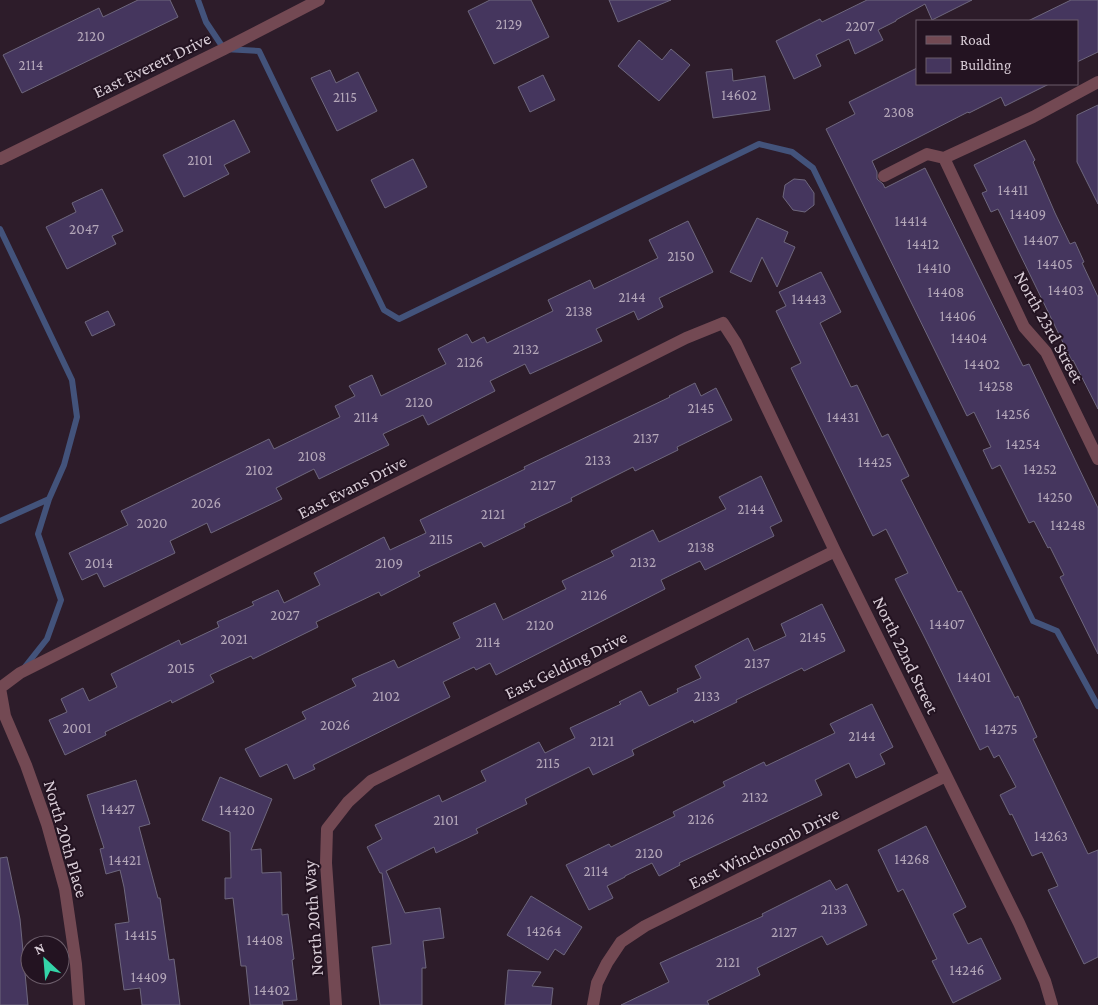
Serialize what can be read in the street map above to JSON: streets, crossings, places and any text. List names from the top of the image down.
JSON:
{
  "streets": {
    "street": [
      "East Everett Drive",
      "North 23rd Street",
      "East Evans Drive",
      "North 22nd Street",
      "East Gelding Drive",
      "North 20th Place",
      "East Winchcomb Drive",
      "North 20th Way"
    ]
  },
  "crossings": [
    ["East Evans Drive", "North 22nd Street"],
    ["East Evans Drive", "North 20th Place"],
    ["North 22nd Street", "East Gelding Drive"],
    ["North 22nd Street", "East Winchcomb Drive"],
    ["East Gelding Drive", "North 20th Way"]
  ],
  "house_numbers": [
    "2129",
    "2207",
    "2120",
    "2114",
    "14602",
    "2115",
    "2308",
    "2101",
    "14411",
    "14409",
    "14414",
    "2047",
    "14407",
    "14412",
    "2150",
    "14405",
    "14410",
    "14403",
    "14408",
    "2144",
    "14443",
    "2138",
    "14406",
    "14404",
    "2132",
    "2126",
    "14402",
    "14258",
    "2120",
    "2145",
    "14256",
    "2114",
    "14431",
    "2137",
    "14254",
    "2108",
    "2133",
    "14425",
    "14252",
    "2102",
    "2127",
    "14250",
    "2026",
    "2144",
    "2121",
    "2020",
    "14248",
    "2115",
    "2138",
    "2132",
    "2014",
    "2109",
    "2126",
    "2027",
    "14407",
    "2120",
    "2145",
    "2021",
    "2114",
    "2137",
    "2015",
    "14401",
    "2102",
    "2133",
    "2026",
    "2001",
    "14275",
    "2144",
    "2121",
    "2115",
    "2132",
    "14427",
    "14420",
    "2126",
    "2101",
    "14263",
    "2120",
    "14268",
    "14421",
    "2114",
    "2133",
    "14264",
    "2127",
    "14415",
    "14408",
    "2121",
    "14246",
    "14409",
    "14402"
  ],
  "legend": ["Road", "Building"],
  "north": "top left"
}
